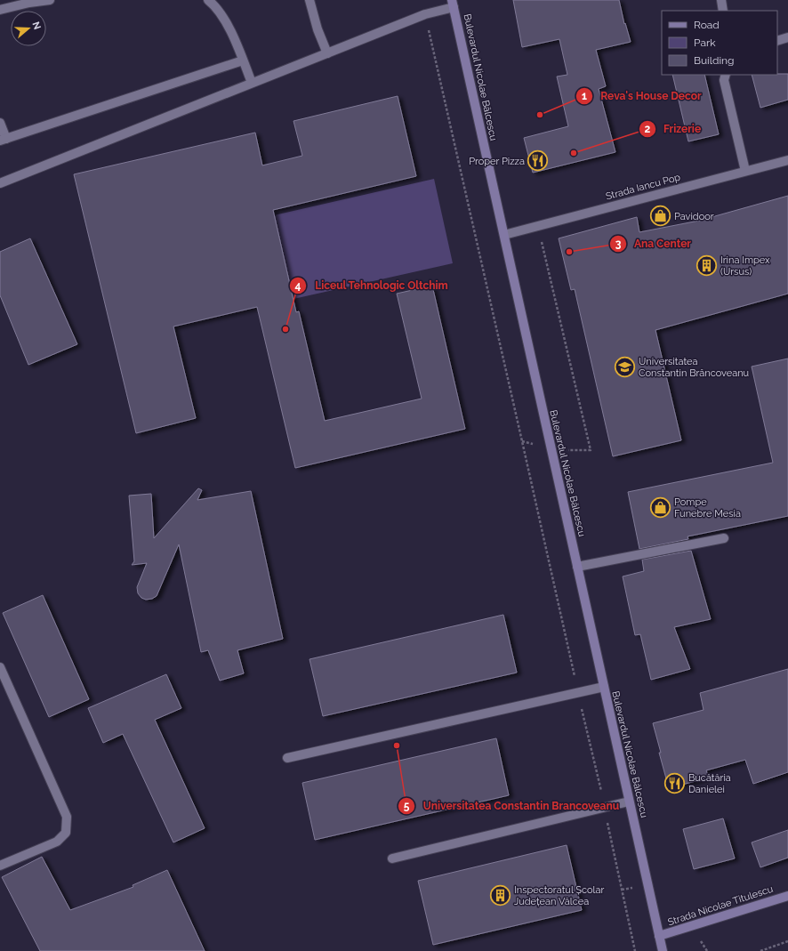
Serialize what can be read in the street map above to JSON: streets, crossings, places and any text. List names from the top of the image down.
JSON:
{
  "streets": {
    "main road": ["Bulevardul Nicolae Bălcescu", "Strada Nicolae Titulescu"],
    "street": ["Strada Iancu Pop"]
  },
  "crossings": [
    ["Bulevardul Nicolae Bălcescu", "Strada Iancu Pop"],
    ["Bulevardul Nicolae Bălcescu", "Strada Nicolae Titulescu"]
  ],
  "places": {
    "other": [
      "Reva's House Decor",
      "Frizerie",
      "Ana Center",
      "Liceul Tehnologic Oltchim",
      "Universitatea Constantin Brancoveanu"
    ],
    "restaurant": ["Proper Pizza", "Bucătăria Danielei"],
    "shop": ["Pavidoor", "Pompe Funebre Mesia"],
    "building": ["Irina Impex (Ursus)", "Inspectoratul Școlar Județean Vâlcea"],
    "school or university": ["Universitatea Constantin Brâncoveanu"]
  },
  "legend": ["Road", "Park", "Building"],
  "north": "right"
}
